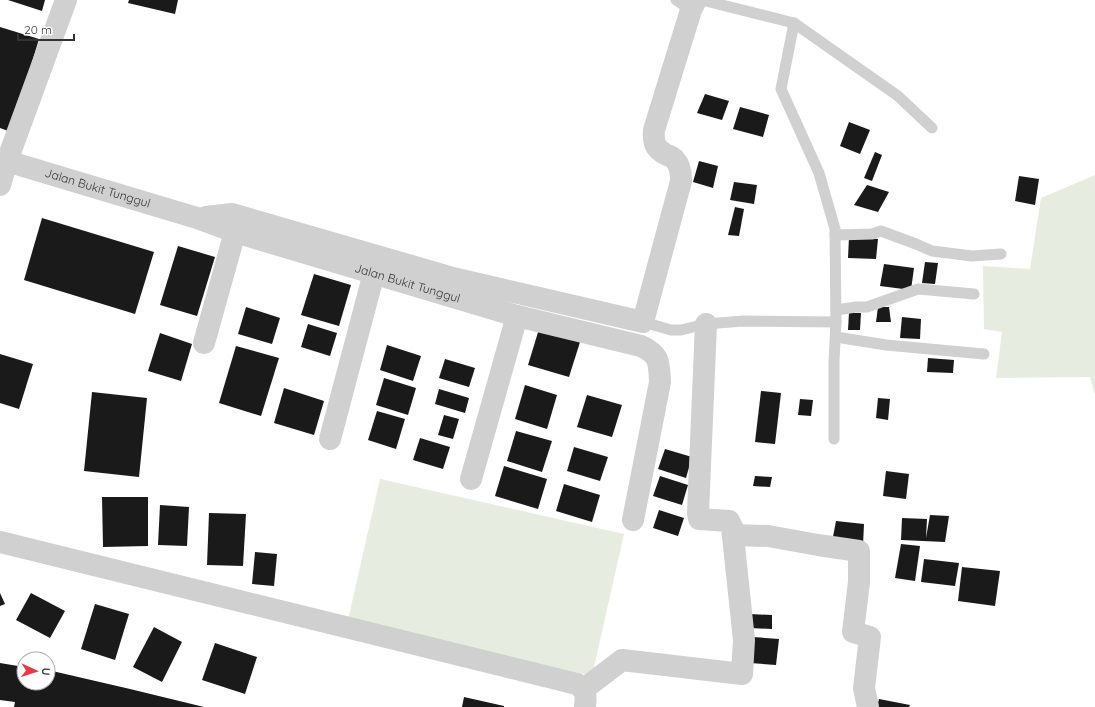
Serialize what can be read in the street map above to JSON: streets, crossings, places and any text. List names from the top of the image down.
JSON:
{
  "streets": {
    "street": ["Jalan Bukit Tunggul"]
  },
  "scale_bar": "20 m",
  "north": "right"
}
